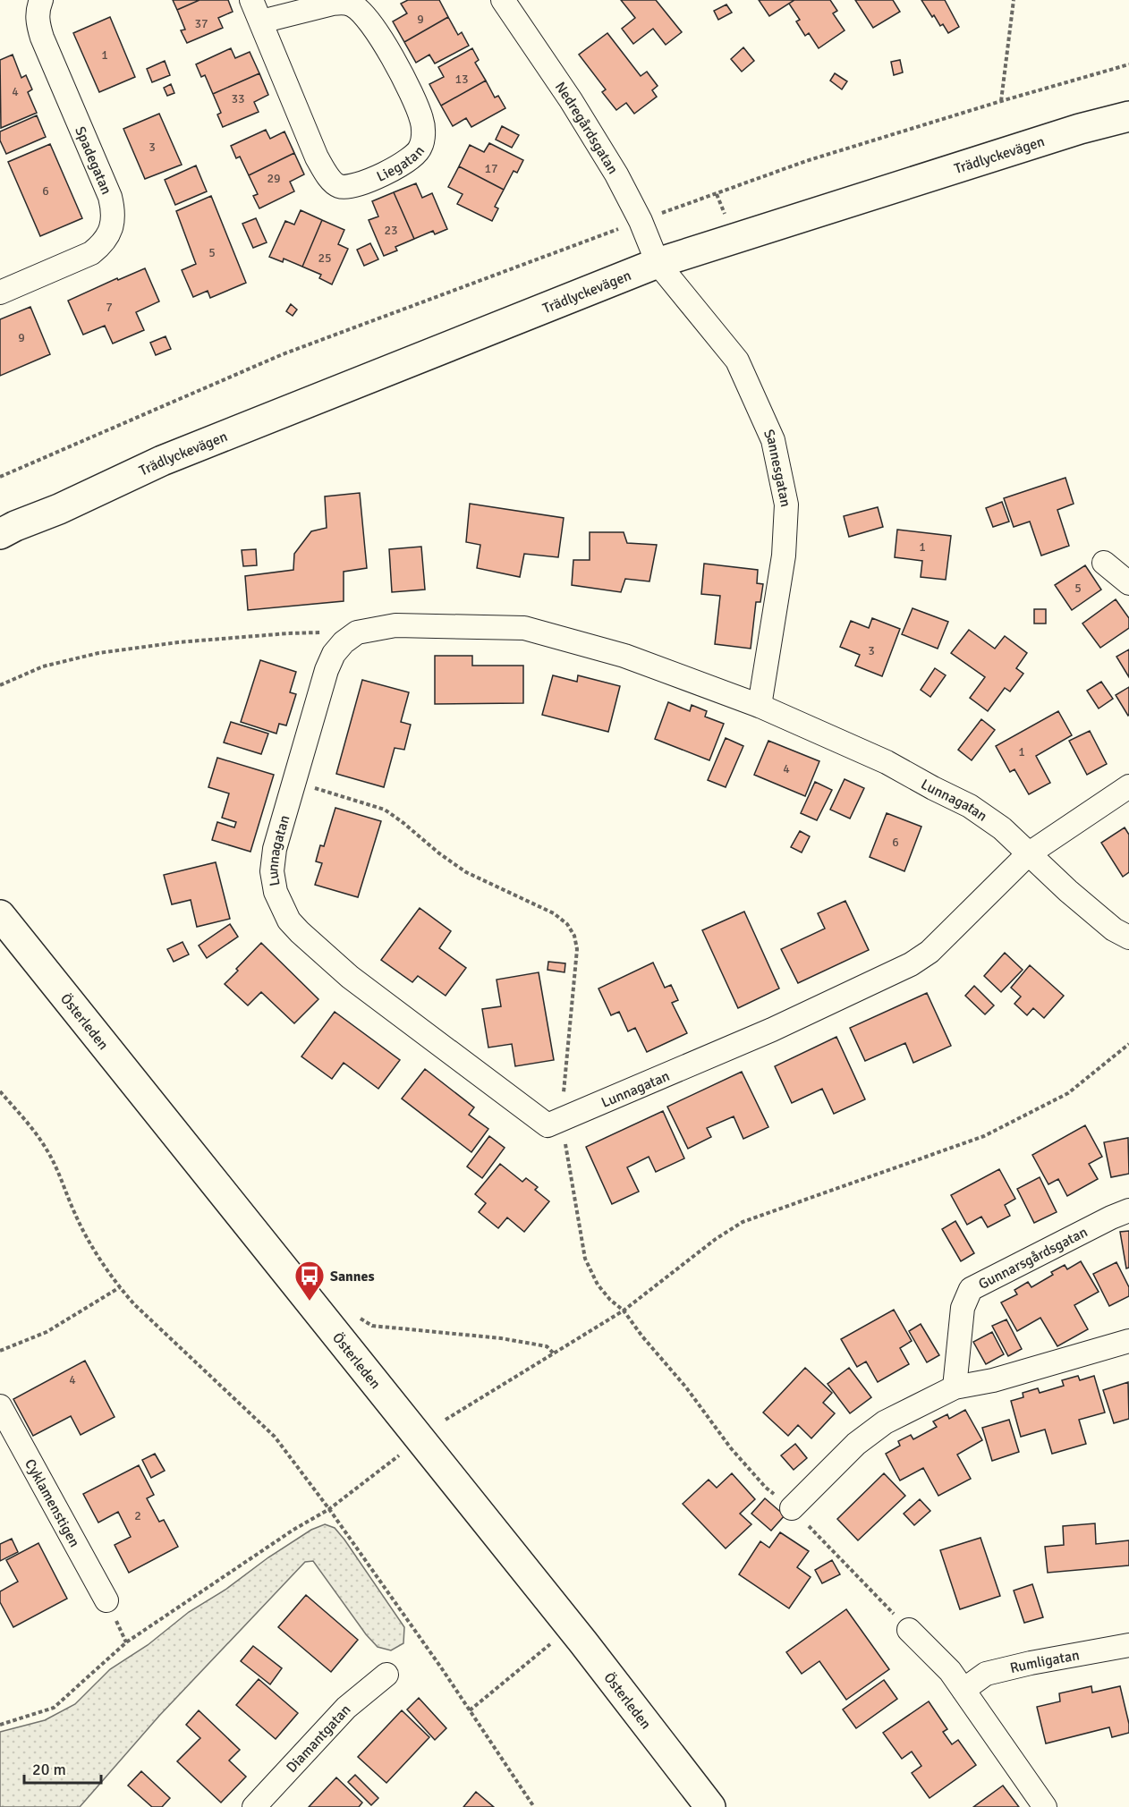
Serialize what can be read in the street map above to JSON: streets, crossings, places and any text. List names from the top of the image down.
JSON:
{
  "streets": {
    "street": [
      "Nedregårdsgatan",
      "Trädlyckevägen",
      "Liegatan",
      "Spadegatan",
      "Sannesgatan",
      "Lunnagatan",
      "Österleden",
      "Gunnarsgårdsgatan",
      "Cyklamenstigen",
      "Rumligatan",
      "Diamantgatan"
    ]
  },
  "crossings": [
    ["Nedregårdsgatan", "Trädlyckevägen"],
    ["Nedregårdsgatan", "Sannesgatan"],
    ["Trädlyckevägen", "Sannesgatan"],
    ["Sannesgatan", "Lunnagatan"]
  ],
  "places": {
    "bus stop": ["Sannes"]
  },
  "house_numbers": [
    "9",
    "37",
    "1",
    "13",
    "4",
    "33",
    "3",
    "17",
    "29",
    "6",
    "23",
    "5",
    "25",
    "7",
    "9",
    "1",
    "5",
    "3",
    "1",
    "4",
    "6",
    "4",
    "2"
  ],
  "scale_bar": "20 m"
}
